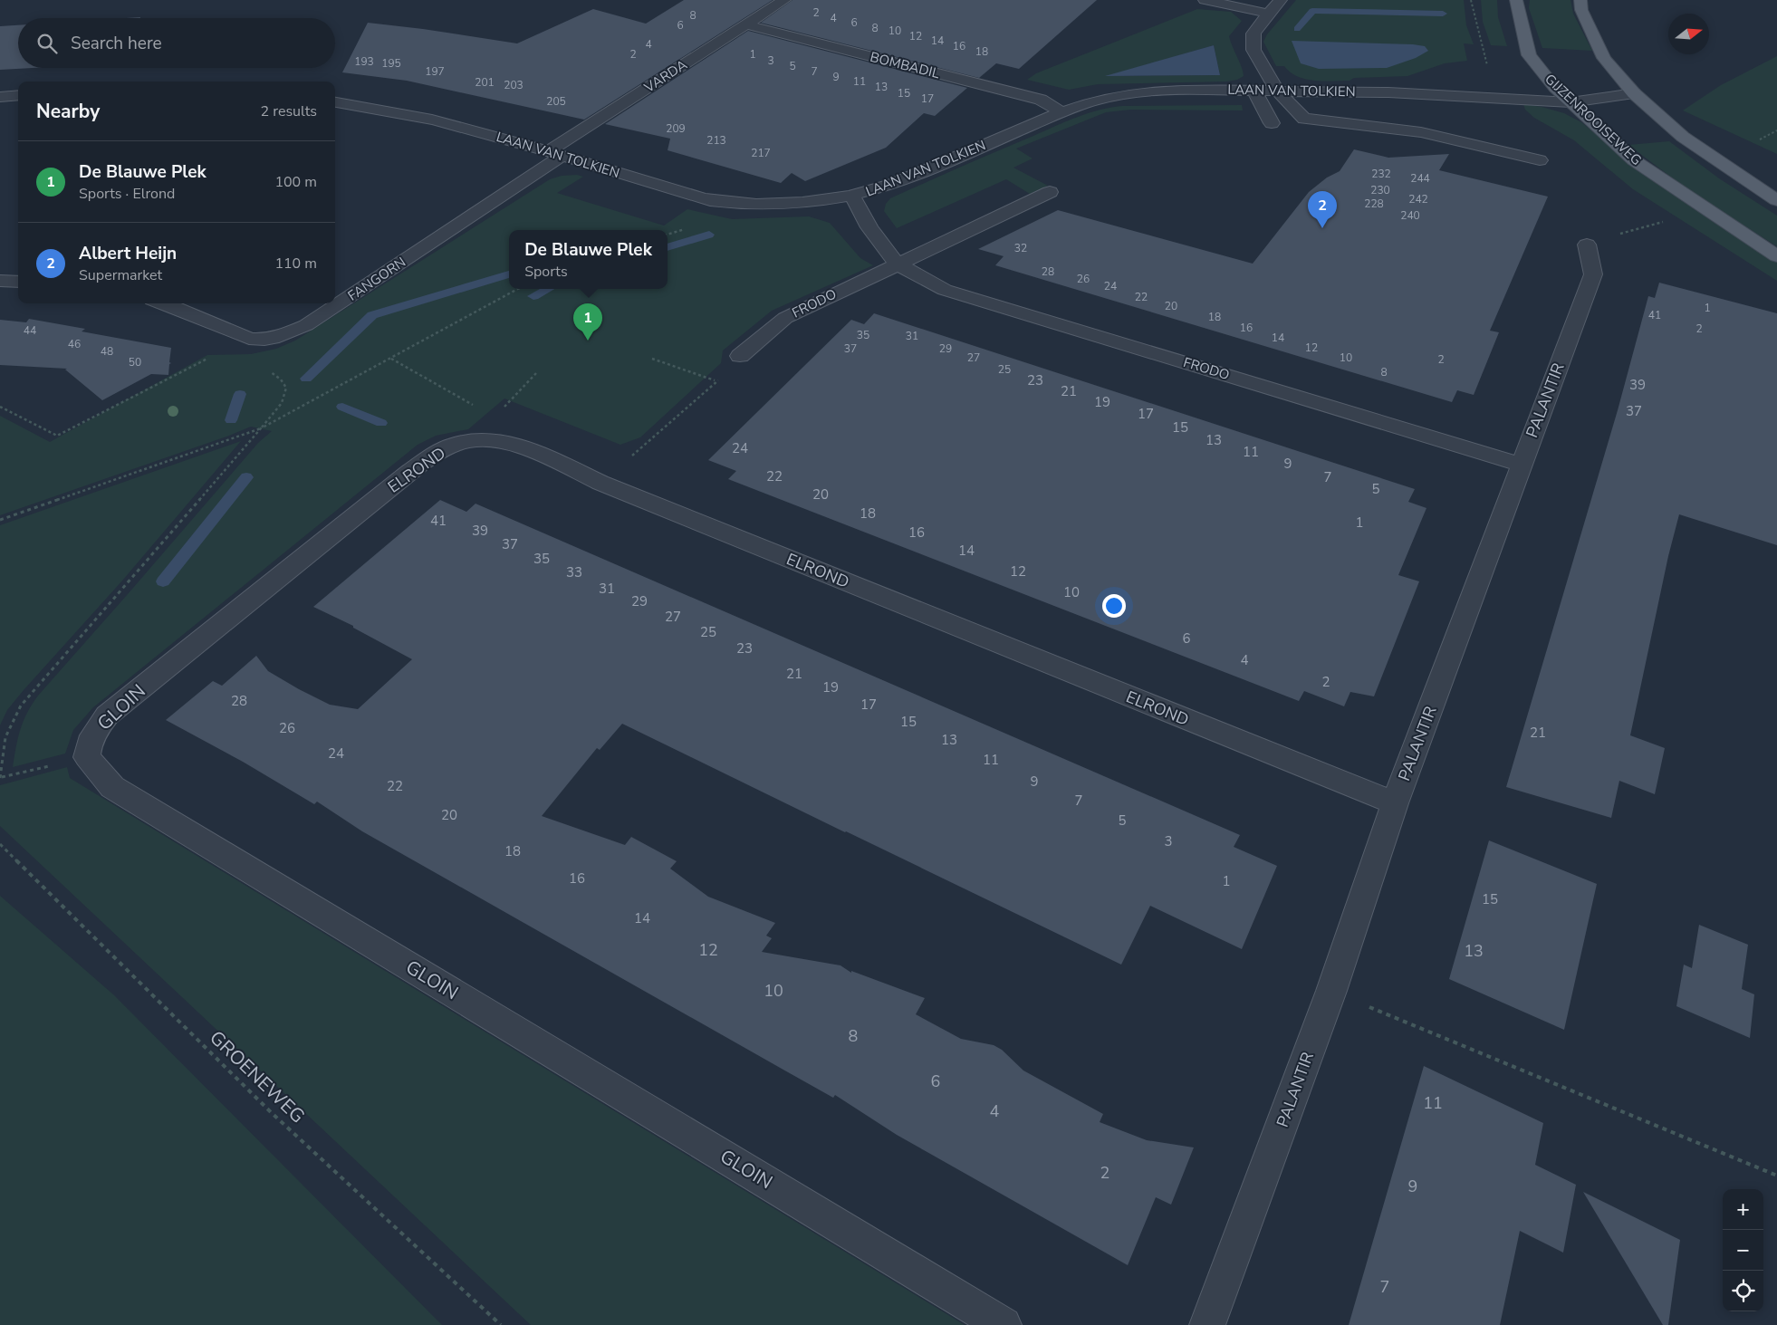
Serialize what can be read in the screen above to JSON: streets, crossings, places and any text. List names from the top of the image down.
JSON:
{
  "streets": {
    "main road": ["GIJZENROOISEWEG"],
    "street": [
      "BOMBADIL",
      "VARDA",
      "LAAN VAN TOLKIEN",
      "FANGORN",
      "FRODO",
      "PALANTIR",
      "ELROND",
      "GLOIN"
    ],
    "path": ["GROENEWEG"]
  },
  "crossings": [
    ["BOMBADIL", "VARDA"],
    ["BOMBADIL", "LAAN VAN TOLKIEN"],
    ["VARDA", "LAAN VAN TOLKIEN"],
    ["VARDA", "FANGORN"],
    ["LAAN VAN TOLKIEN", "GIJZENROOISEWEG"],
    ["LAAN VAN TOLKIEN", "FANGORN"],
    ["LAAN VAN TOLKIEN", "FRODO"],
    ["FRODO", "PALANTIR"],
    ["PALANTIR", "ELROND"],
    ["ELROND", "GLOIN"]
  ],
  "house_numbers": [
    "2",
    "8",
    "4",
    "6",
    "6",
    "8",
    "10",
    "12",
    "14",
    "4",
    "16",
    "18",
    "2",
    "1",
    "3",
    "193",
    "195",
    "5",
    "197",
    "7",
    "9",
    "11",
    "201",
    "203",
    "13",
    "15",
    "17",
    "205",
    "209",
    "213",
    "217",
    "232",
    "244",
    "230",
    "242",
    "228",
    "240",
    "32",
    "28",
    "26",
    "24",
    "22",
    "20",
    "1",
    "41",
    "18",
    "16",
    "2",
    "44",
    "35",
    "31",
    "14",
    "46",
    "12",
    "37",
    "29",
    "48",
    "27",
    "10",
    "2",
    "50",
    "25",
    "8",
    "23",
    "39",
    "21",
    "19",
    "37",
    "17",
    "15",
    "13",
    "24",
    "11",
    "9",
    "22",
    "7",
    "5",
    "20",
    "18",
    "41",
    "1",
    "39",
    "16",
    "37",
    "14",
    "35",
    "12",
    "33",
    "31",
    "10",
    "29",
    "27",
    "25",
    "6",
    "23",
    "4",
    "21",
    "2",
    "19",
    "28",
    "17",
    "15",
    "26",
    "21",
    "13",
    "24",
    "11",
    "9",
    "22",
    "7",
    "20",
    "5",
    "3",
    "18",
    "16",
    "1",
    "15",
    "14",
    "12",
    "13",
    "10",
    "8",
    "6",
    "11",
    "4",
    "2",
    "9",
    "7"
  ],
  "north": "right",
  "page": {
    "search": "Search here",
    "heading": ["Nearby", "2 results"],
    "list": [
      {
        "mark": "1",
        "name": "De Blauwe Plek",
        "note": "Sports · Elrond",
        "value": "100 m"
      },
      {
        "mark": "2",
        "name": "Albert Heijn",
        "note": "Supermarket",
        "value": "110 m"
      }
    ],
    "pins": ["2", "1"],
    "popup": ["De Blauwe Plek", "Sports"],
    "map_buttons": ["+", "−"]
  }
}
